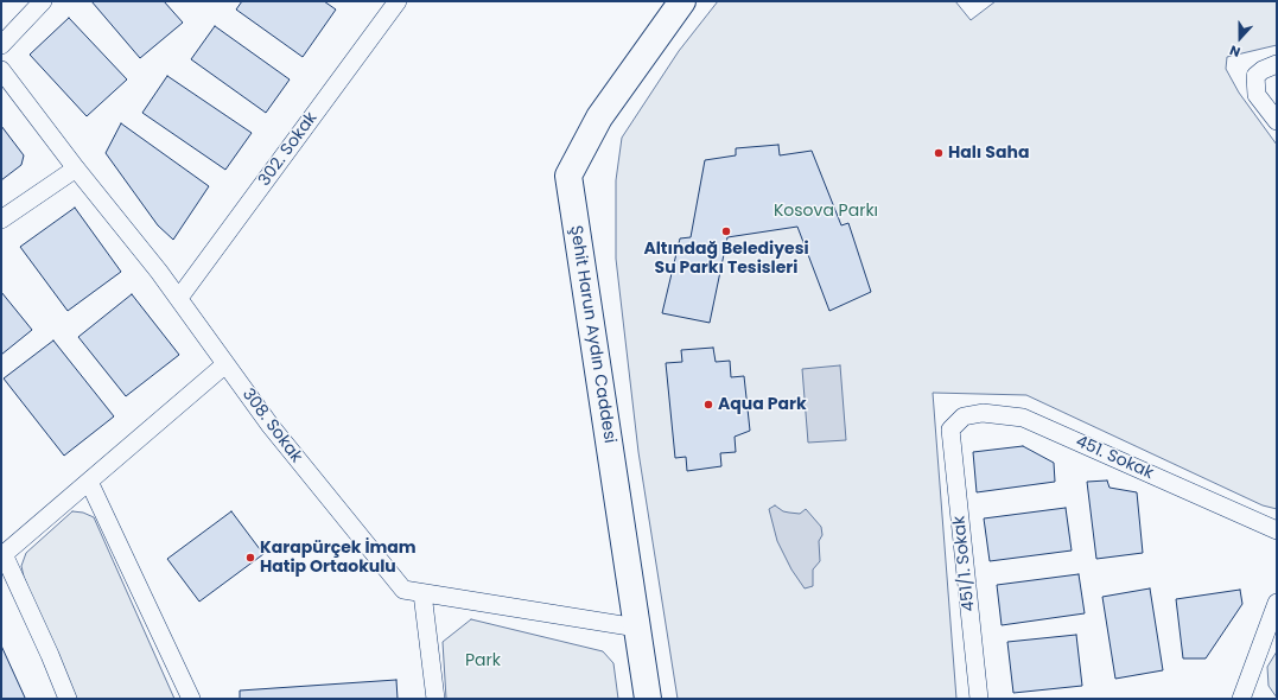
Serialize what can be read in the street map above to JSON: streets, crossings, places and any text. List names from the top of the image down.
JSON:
{
  "streets": {
    "main road": ["Şehit Harun Aydın Caddesi"],
    "street": [
      "302. Sokak",
      "308. Sokak",
      "451. Sokak",
      "451/1. Sokak"
    ]
  },
  "crossings": [
    ["302. Sokak", "308. Sokak"],
    ["Şehit Harun Aydın Caddesi", "308. Sokak"],
    ["451. Sokak", "451/1. Sokak"]
  ],
  "parks": ["Kosova Parkı", "Park"],
  "places": [
    "Halı Saha",
    "Altındağ Belediyesi Su Parkı Tesisleri",
    "Aqua Park",
    "Karapürçek İmam Hatip Ortaokulu"
  ],
  "north": "bottom"
}
